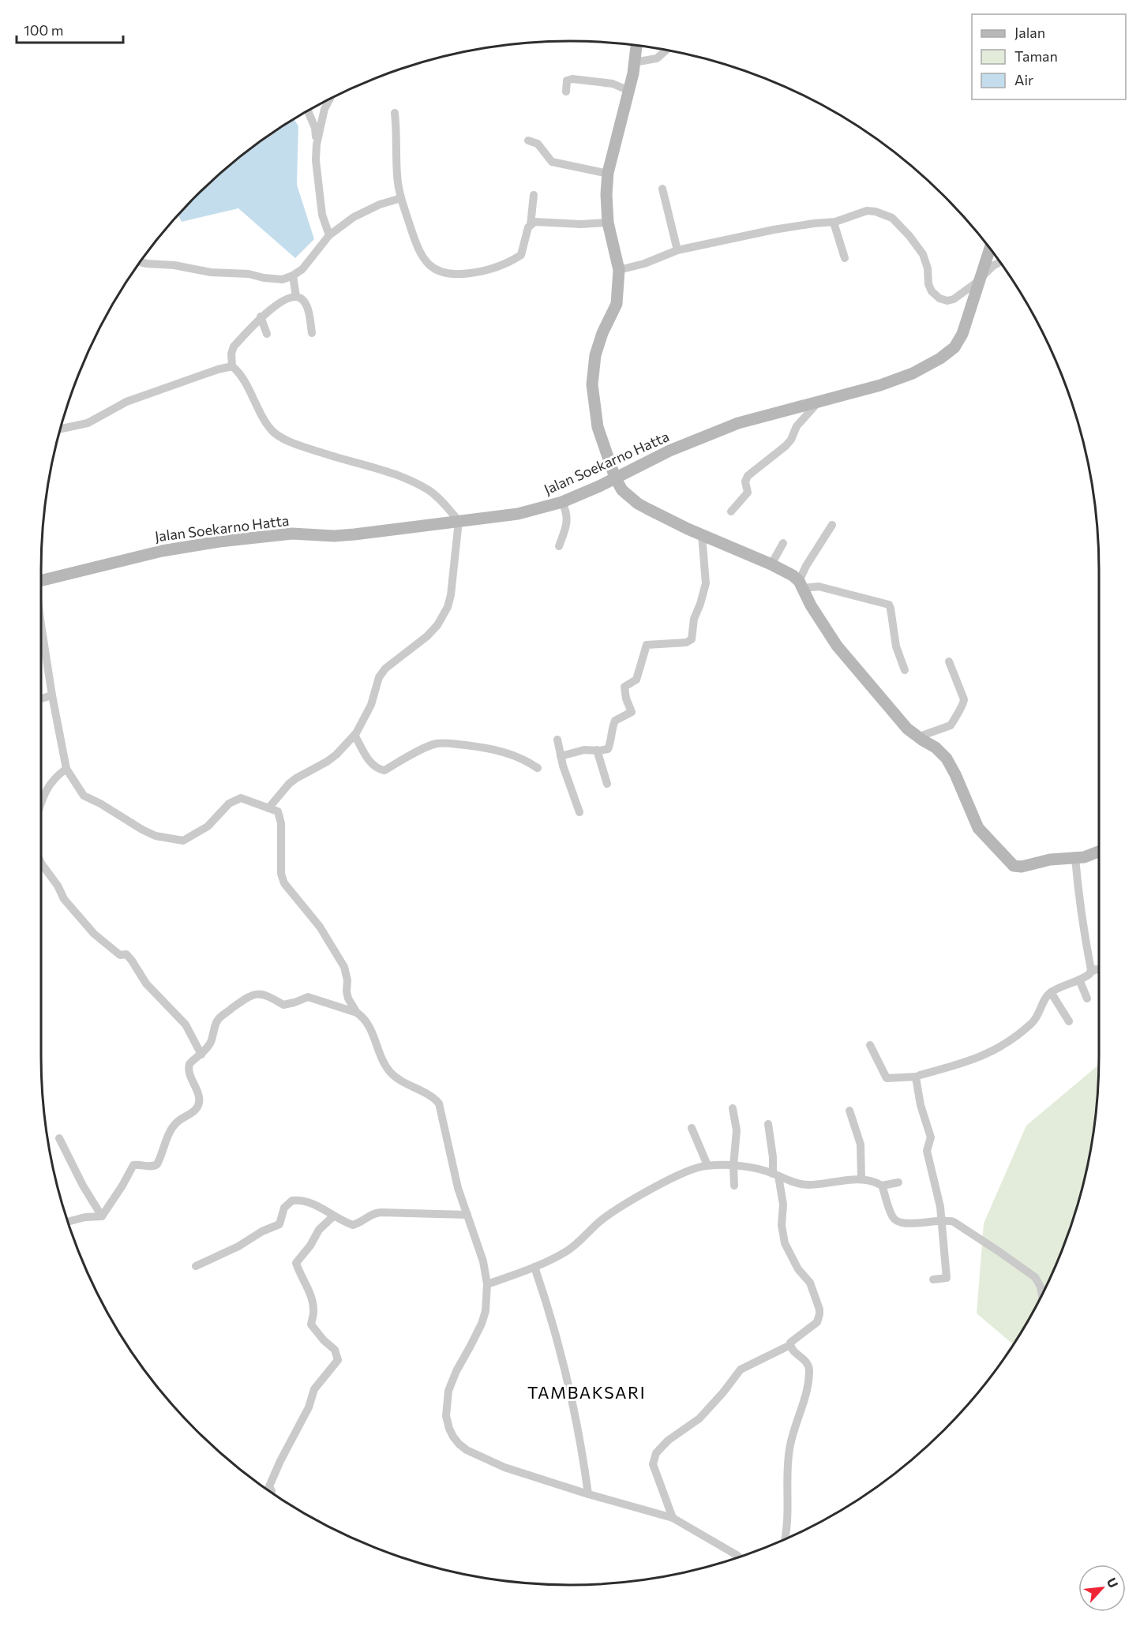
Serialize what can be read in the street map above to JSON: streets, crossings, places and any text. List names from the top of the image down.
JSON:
{
  "streets": {
    "street": ["Jalan Soekarno Hatta"]
  },
  "districts": ["TAMBAKSARI"],
  "legend": ["Jalan", "Taman", "Air"],
  "scale_bar": "100 m",
  "north": "top right"
}
